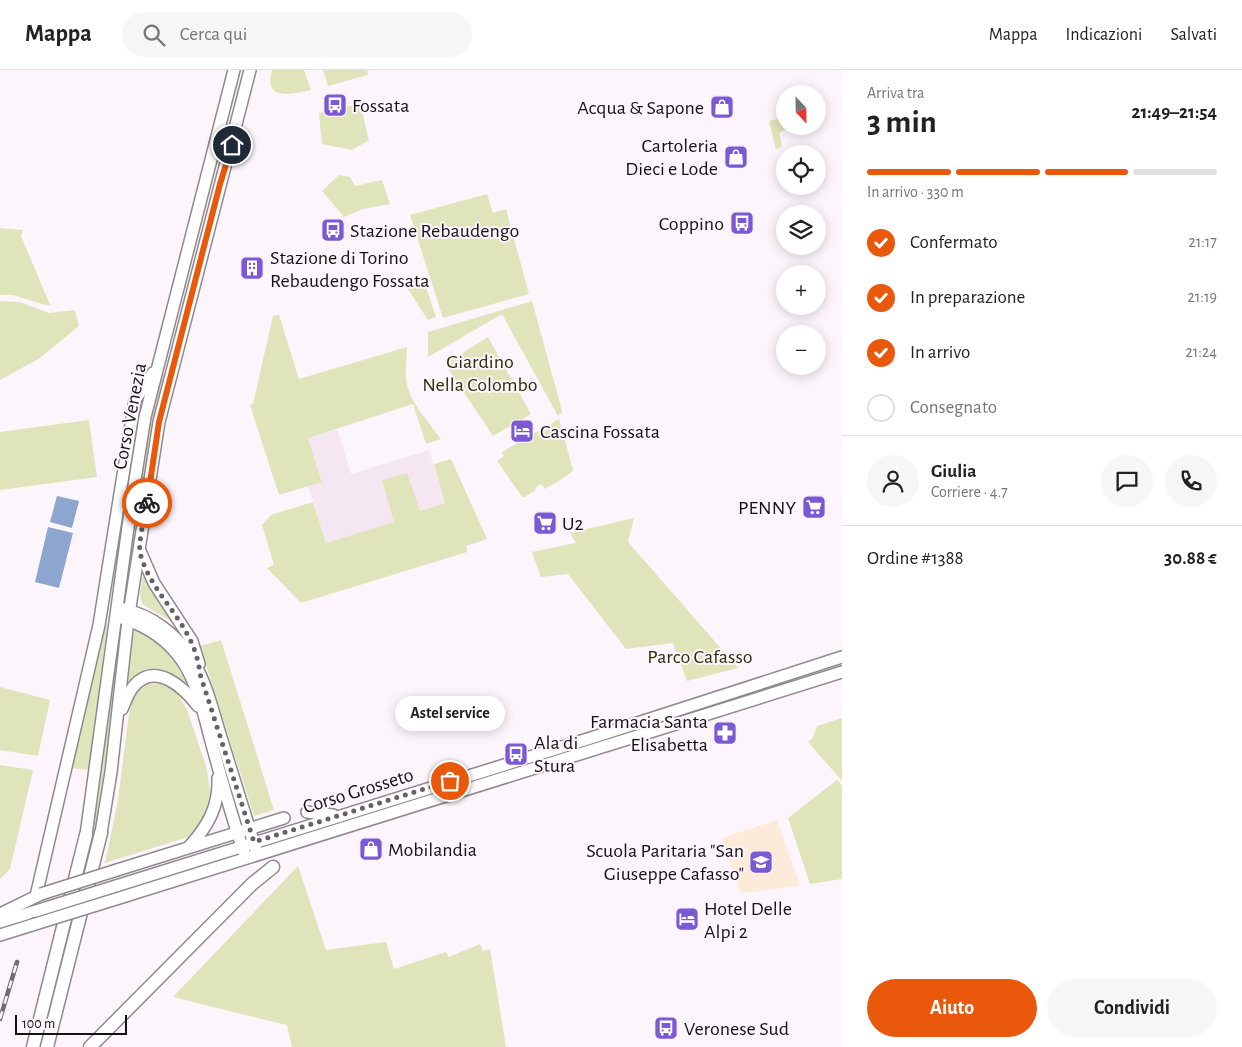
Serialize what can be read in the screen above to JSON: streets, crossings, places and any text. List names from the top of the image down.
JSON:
{
  "streets": {
    "main road": ["Corso Venezia", "Corso Grosseto"]
  },
  "parks": ["Giardino Nella Colombo", "Parco Cafasso"],
  "places": {
    "bus stop": [
      "Fossata",
      "Coppino",
      "Stazione Rebaudengo",
      "Ala di Stura",
      "Veronese Sud"
    ],
    "shop": ["Acqua & Sapone", "Cartoleria Dieci e Lode", "Mobilandia"],
    "building": ["Stazione di Torino Rebaudengo Fossata"],
    "hotel": ["Cascina Fossata", "Hotel Delle Alpi 2"],
    "supermarket": ["PENNY", "U2"],
    "pharmacy": ["Farmacia Santa Elisabetta"],
    "other": ["Astel service"],
    "school or university": ["Scuola Paritaria \"San Giuseppe Cafasso\""]
  },
  "scale_bar": "100 m",
  "north": "bottom",
  "page": {
    "header": "Mappa",
    "search": "Cerca qui",
    "nav": ["Mappa", "Indicazioni", "Salvati"],
    "heading": ["3 min", "Arriva tra", "21:49–21:54"],
    "panel": [
      "Giulia",
      "Corriere · 4.7",
      "Ordine #1388",
      "30.88 €"
    ],
    "map_buttons": ["+", "−"],
    "bar": "In arrivo · 330 m",
    "list": [
      ["Confermato", "21:17"],
      ["In preparazione", "21:19"],
      ["In arrivo", "21:24"],
      "Consegnato"
    ],
    "bubble": "Astel service",
    "buttons": ["Aiuto", "Condividi"],
    "scale": "100 m"
  }
}
